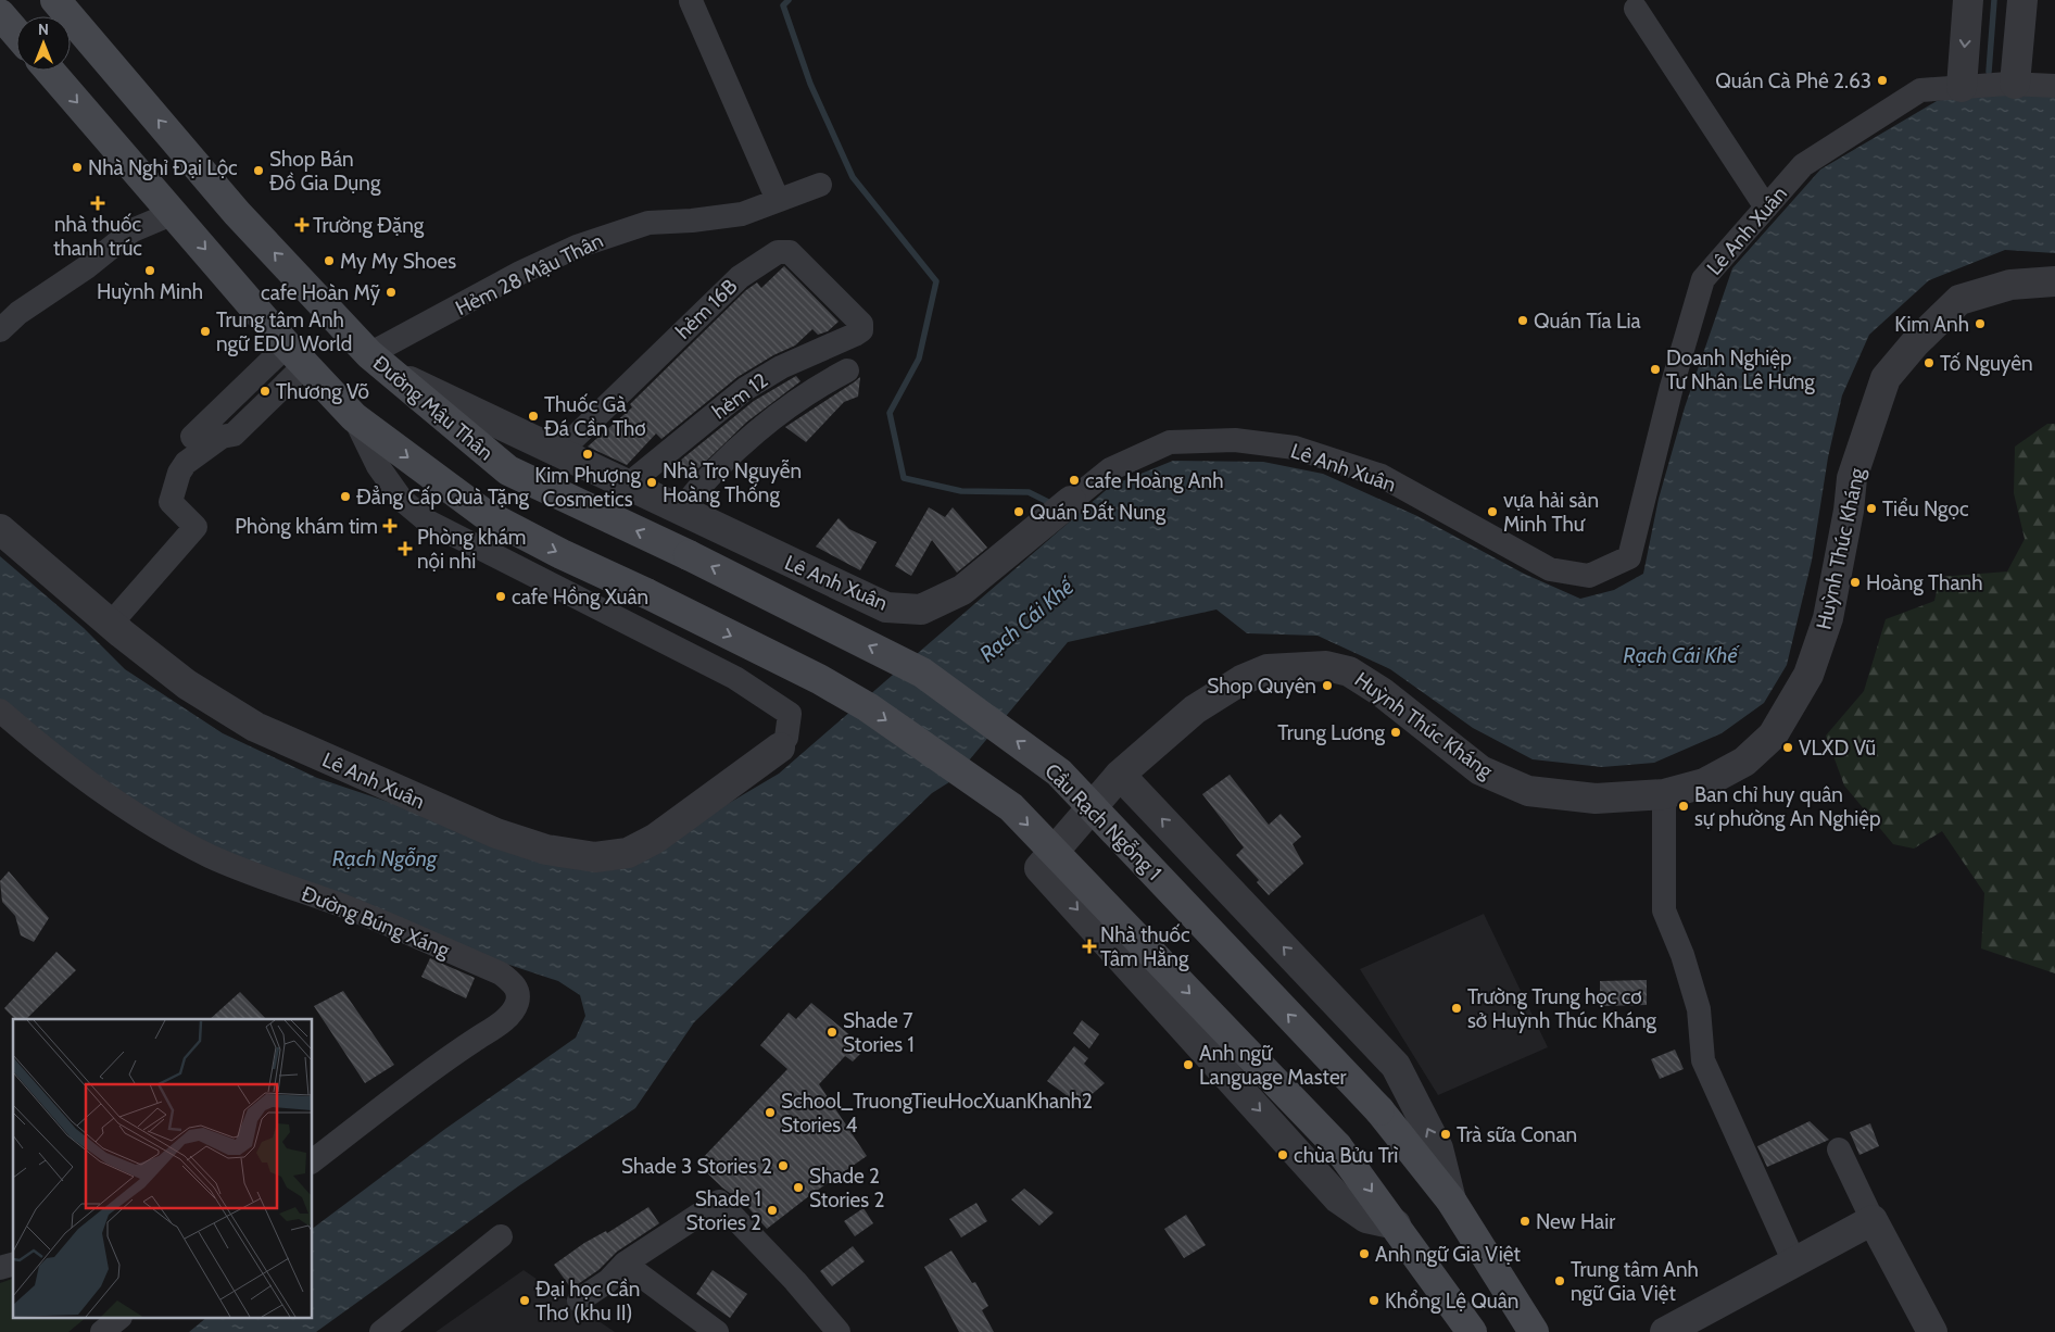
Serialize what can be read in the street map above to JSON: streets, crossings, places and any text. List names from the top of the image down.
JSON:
{
  "streets": {
    "main road": ["Đường Mậu Thân", "Cầu Rạch Ngỗng 1"],
    "street": [
      "Lê Anh Xuân",
      "Hẻm 28 Mậu Thân",
      "hẻm 16B",
      "hẻm 12",
      "Huỳnh Thúc Kháng",
      "Đường Búng Xáng"
    ]
  },
  "crossings": [
    ["Lê Anh Xuân", "hẻm 16B"],
    ["Lê Anh Xuân", "hẻm 12"],
    ["Lê Anh Xuân", "Đường Mậu Thân"],
    ["Hẻm 28 Mậu Thân", "Đường Mậu Thân"],
    ["hẻm 16B", "hẻm 12"],
    ["Đường Mậu Thân", "Cầu Rạch Ngỗng 1"]
  ],
  "water": ["Rạch Cái Khế", "Rạch Ngỗng"],
  "places": {
    "other": [
      "Quán Cà Phê 2.63",
      "Nhà Nghỉ Đại Lộc",
      "Shop Bán Đồ Gia Dụng",
      "My My Shoes",
      "Huỳnh Minh",
      "cafe Hoàn Mỹ",
      "Quán Tía Lia",
      "Kim Anh",
      "Trung tâm Anh ngữ EDU World",
      "Tố Nguyên",
      "Doanh Nghiệp Tư Nhân Lê Hưng",
      "Thương Võ",
      "Thuốc Gà Đá Cần Thơ",
      "Kim Phượng Cosmetics",
      "cafe Hoàng Anh",
      "Nhà Trọ Nguyễn Hoàng Thống",
      "Đẳng Cấp Quà Tặng",
      "Tiểu Ngọc",
      "Quán Đất Nung",
      "vựa hải sản Minh Thư",
      "Hoàng Thanh",
      "cafe Hồng Xuân",
      "Shop Quyên",
      "Trung Lương",
      "VLXD Vũ",
      "Ban chỉ huy quân sự phường An Nghiệp",
      "Trường Trung học cơ sở Huỳnh Thúc Kháng",
      "Shade 7 Stories 1",
      "Anh ngữ Language Master",
      "School_TruongTieuHocXuanKhanh2 Stories 4",
      "Trà sữa Conan",
      "chùa Bửu Trì",
      "Shade 3 Stories 2",
      "Shade 2 Stories 2",
      "Shade 1 Stories 2",
      "New Hair",
      "Anh ngữ Gia Việt",
      "Trung tâm Anh ngữ Gia Việt",
      "Đại học Cần Thơ (khu II)",
      "Khổng Lệ Quân"
    ],
    "health": [
      "nhà thuốc thanh trúc",
      "Trường Đặng",
      "Phòng khám tim",
      "Phòng khám nội nhi",
      "Nhà thuốc Tâm Hằng"
    ]
  },
  "north": "top"
}
